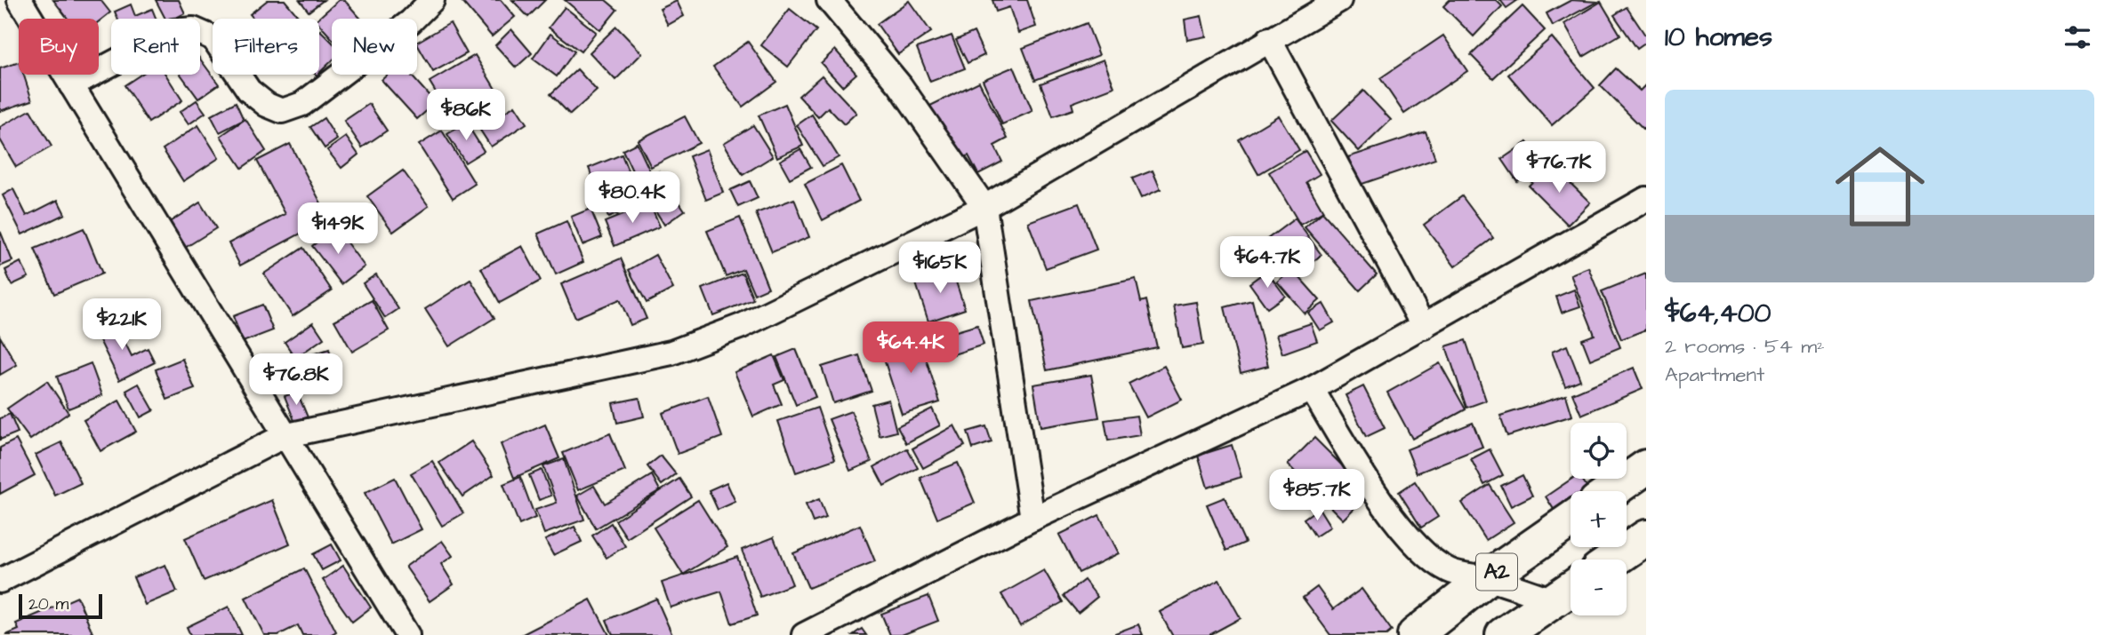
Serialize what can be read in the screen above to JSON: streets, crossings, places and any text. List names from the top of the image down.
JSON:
{
  "streets": {
    "highway": ["A2"]
  },
  "scale_bar": "20 m",
  "page": {
    "heading": "10 homes",
    "chip": [
      "Buy",
      "Rent",
      "Filters",
      "New"
    ],
    "list": [
      {
        "name": "$64,400",
        "note": "2 rooms · 54 m² · Apartment"
      }
    ],
    "price": [
      "$86K",
      "$76.7K",
      "$80.4K",
      "$149K",
      "$64.7K",
      "$165K",
      "$221K",
      "$64.4K",
      "$76.8K",
      "$85.7K"
    ],
    "map_buttons": ["+", "−"],
    "scale": "20 m"
  }
}
